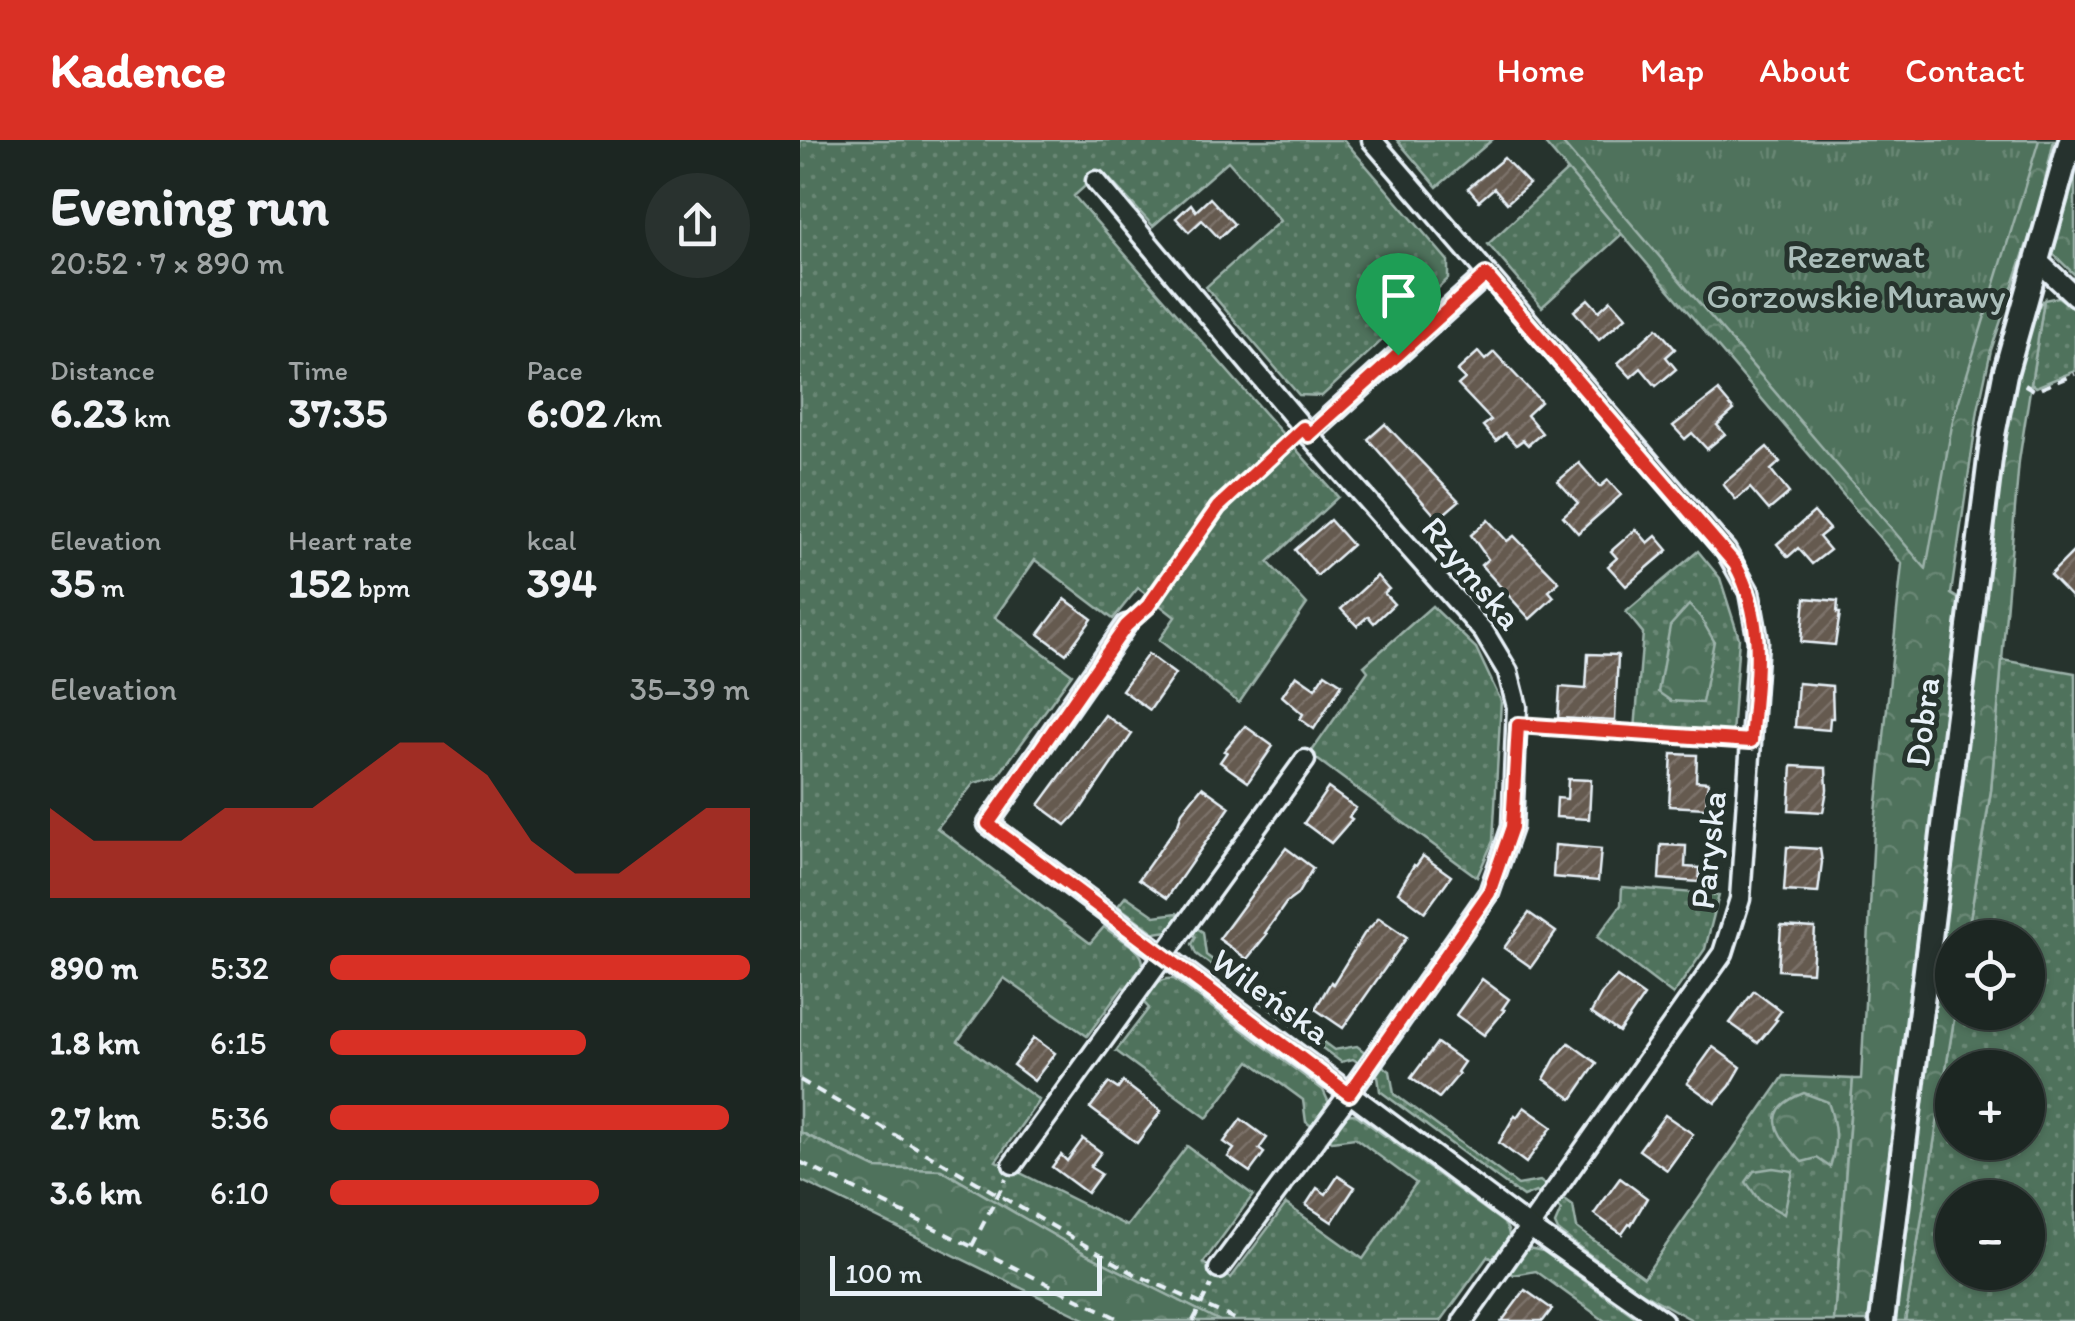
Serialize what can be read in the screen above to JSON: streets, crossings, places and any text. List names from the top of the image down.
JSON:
{
  "streets": {
    "street": [
      "Rzymska",
      "Dobra",
      "Paryska",
      "Wileńska"
    ]
  },
  "crossings": [
    ["Rzymska", "Wileńska"],
    ["Paryska", "Wileńska"]
  ],
  "parks": ["Rezerwat Gorzowskie Murawy"],
  "scale_bar": "100 m",
  "page": {
    "header": "Kadence",
    "nav": [
      "Home",
      "Map",
      "About",
      "Contact"
    ],
    "heading": ["Evening run", "20:52 · 7 × 890 m"],
    "stats": [
      ["Distance", "6.23 km"],
      ["Time", "37:35"],
      ["Pace", "6:02 /km"],
      ["Elevation", "35 m"],
      ["Heart rate", "152 bpm"],
      ["kcal", "394"]
    ],
    "chart": ["Elevation", "35–39 m"],
    "map_buttons": ["+", "−"],
    "list": [
      {
        "name": "890 m",
        "note": "5:32"
      },
      {
        "name": "1.8 km",
        "note": "6:15"
      },
      {
        "name": "2.7 km",
        "note": "5:36"
      },
      {
        "name": "3.6 km",
        "note": "6:10"
      }
    ],
    "scale": "100 m"
  }
}
